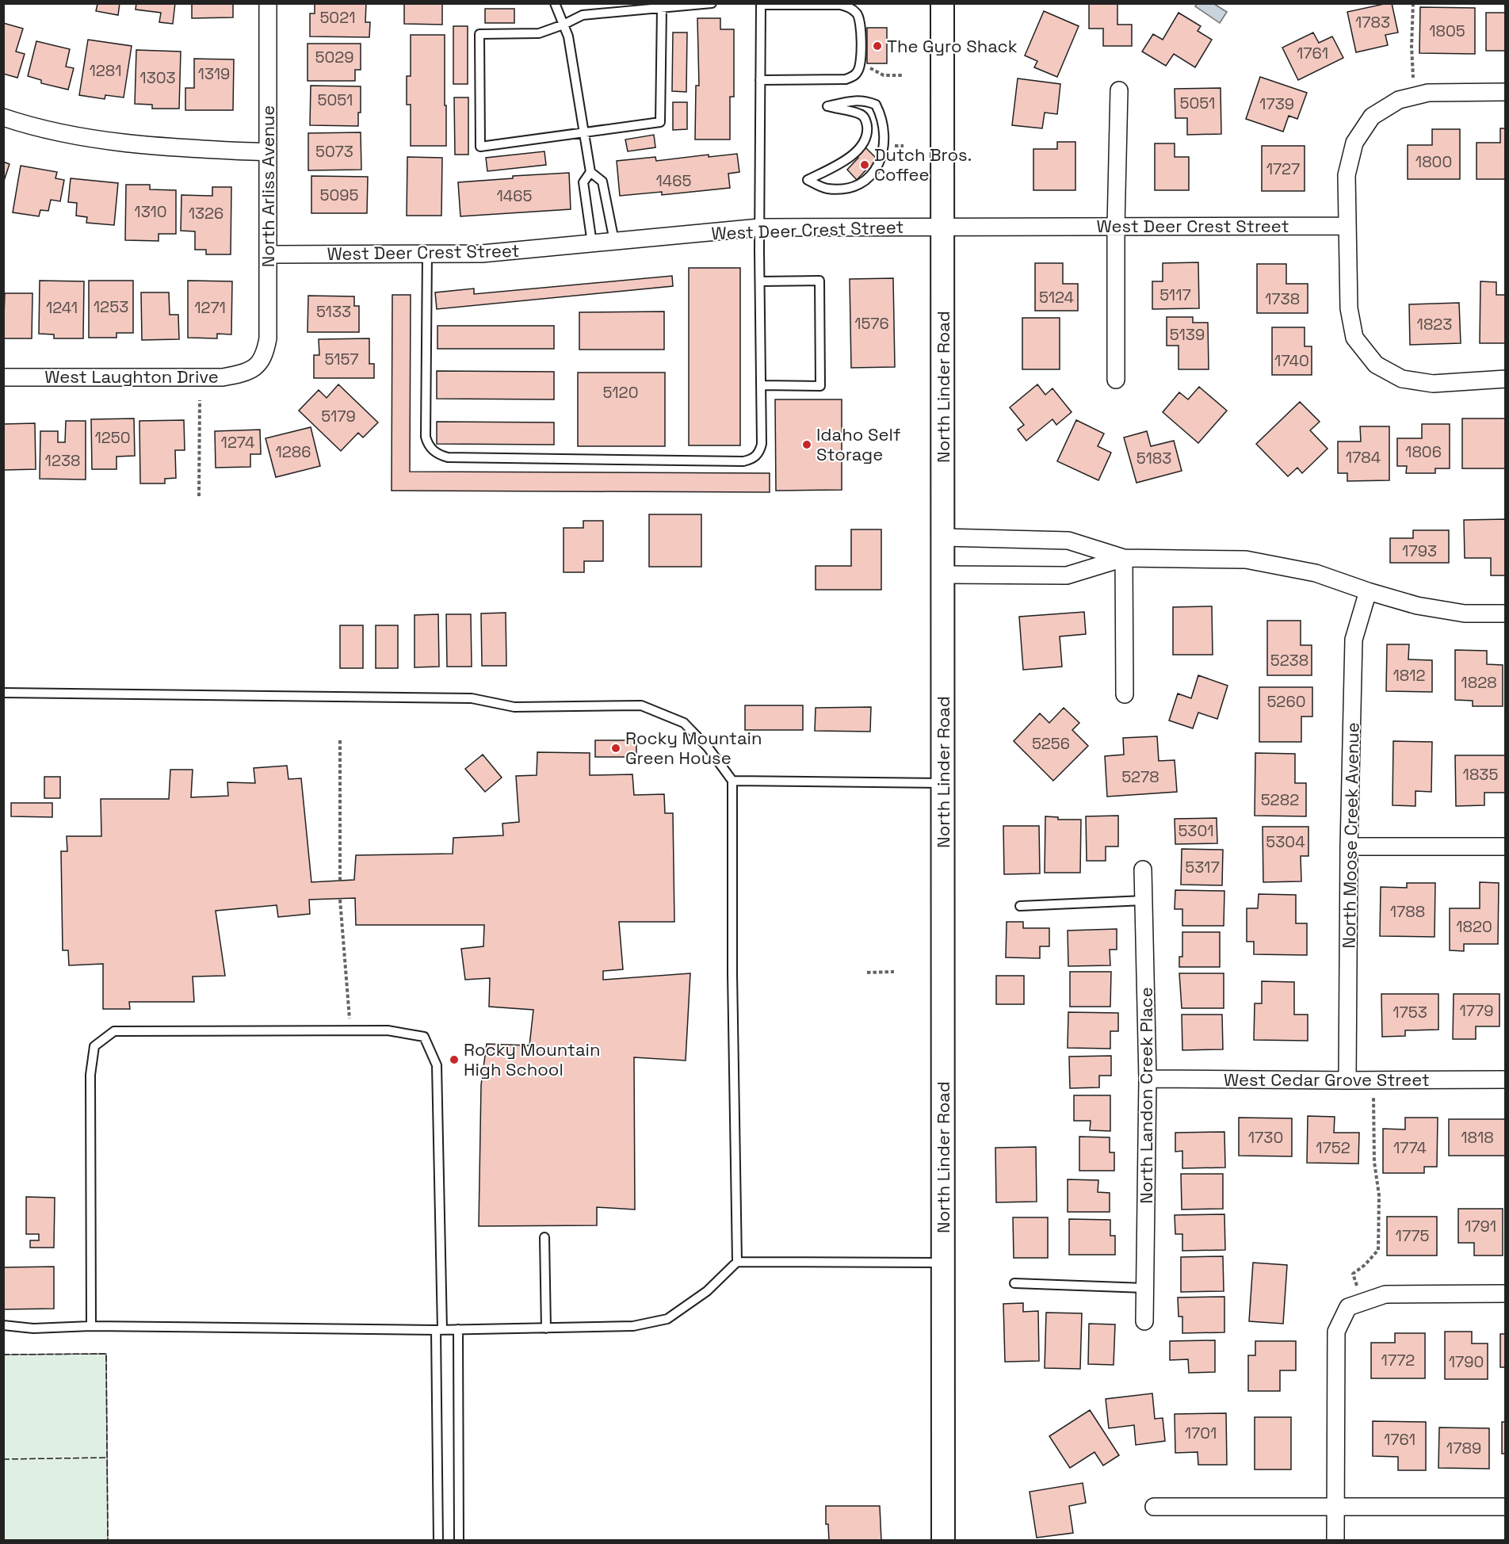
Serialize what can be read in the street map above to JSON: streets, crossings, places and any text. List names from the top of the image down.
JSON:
{
  "streets": {
    "main road": ["North Linder Road"],
    "street": [
      "North Arliss Avenue",
      "West Deer Crest Street",
      "West Laughton Drive",
      "North Moose Creek Avenue",
      "West Cedar Grove Street",
      "North Landon Creek Place"
    ]
  },
  "crossings": [
    ["North Arliss Avenue", "West Deer Crest Street"],
    ["North Arliss Avenue", "West Laughton Drive"],
    ["West Deer Crest Street", "North Linder Road"],
    ["North Moose Creek Avenue", "West Cedar Grove Street"],
    ["West Cedar Grove Street", "North Landon Creek Place"]
  ],
  "places": [
    "The Gyro Shack",
    "Dutch Bros. Coffee",
    "Idaho Self Storage",
    "Rocky Mountain Green House",
    "Rocky Mountain High School"
  ],
  "house_numbers": [
    "5021",
    "1783",
    "1805",
    "1761",
    "5029",
    "1281",
    "1319",
    "1303",
    "5051",
    "5051",
    "1739",
    "5073",
    "1800",
    "1727",
    "1465",
    "5095",
    "1465",
    "1310",
    "1326",
    "5117",
    "5124",
    "1738",
    "1253",
    "1241",
    "1271",
    "5133",
    "1576",
    "1823",
    "5139",
    "5157",
    "1740",
    "5120",
    "5179",
    "1250",
    "1274",
    "1286",
    "1806",
    "1784",
    "5183",
    "1238",
    "1793",
    "5238",
    "1812",
    "1828",
    "5260",
    "5256",
    "1835",
    "5278",
    "5282",
    "5301",
    "5304",
    "5317",
    "1788",
    "1820",
    "1779",
    "1753",
    "1730",
    "1818",
    "1752",
    "1774",
    "1791",
    "1775",
    "1772",
    "1790",
    "1701",
    "1761",
    "1789"
  ]
}
